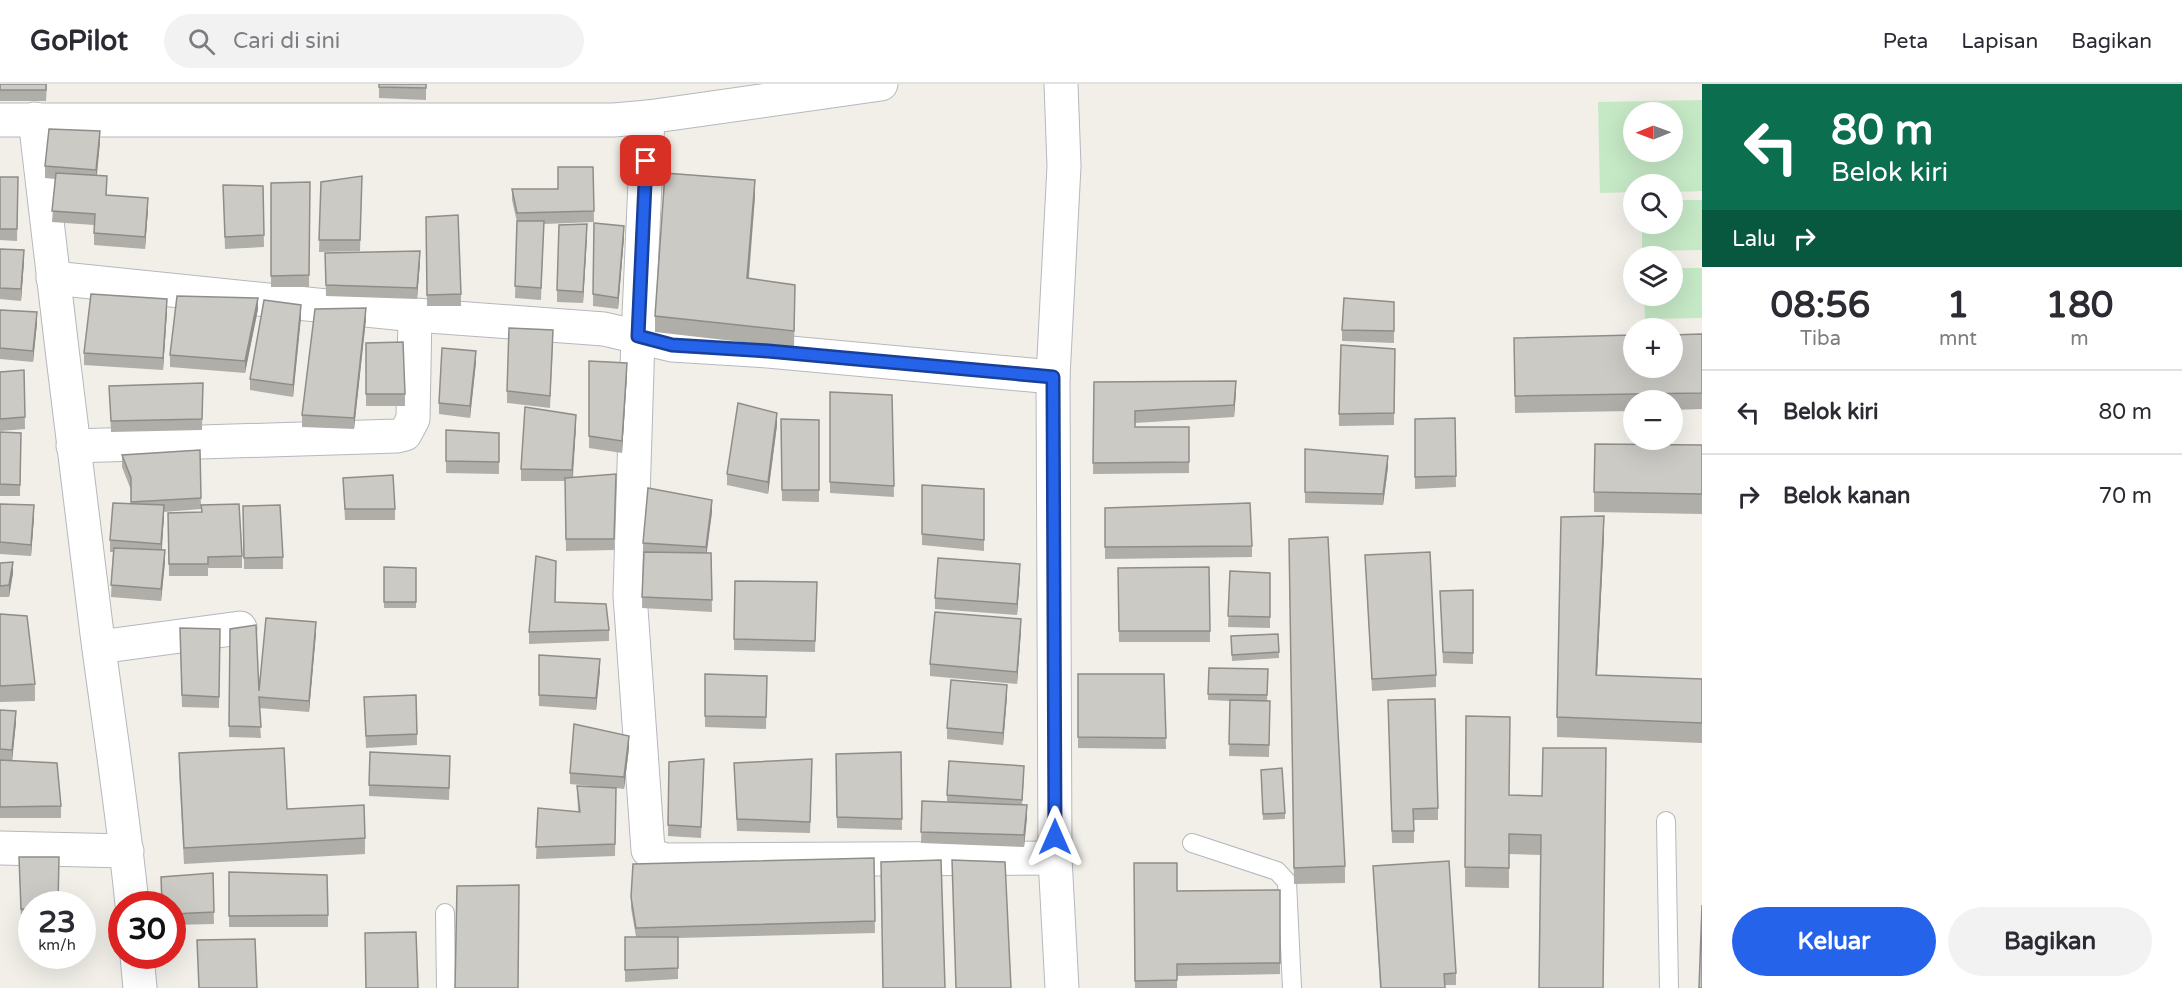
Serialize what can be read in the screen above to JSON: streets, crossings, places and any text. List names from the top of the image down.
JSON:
{
  "north": "left",
  "page": {
    "header": "GoPilot",
    "search": "Cari di sini",
    "nav": ["Peta", "Lapisan", "Bagikan"],
    "turn": ["80 m", "Belok kiri"],
    "map_buttons": ["+", "−"],
    "then": "Lalu",
    "eta": [
      "08:56",
      "Tiba",
      "1",
      "mnt",
      "180",
      "m"
    ],
    "list": [
      {
        "name": "Belok kiri",
        "value": "80 m"
      },
      {
        "name": "Belok kanan",
        "value": "70 m"
      }
    ],
    "speed": "23 km/h",
    "limit": "30",
    "buttons": ["Keluar", "Bagikan"]
  }
}
